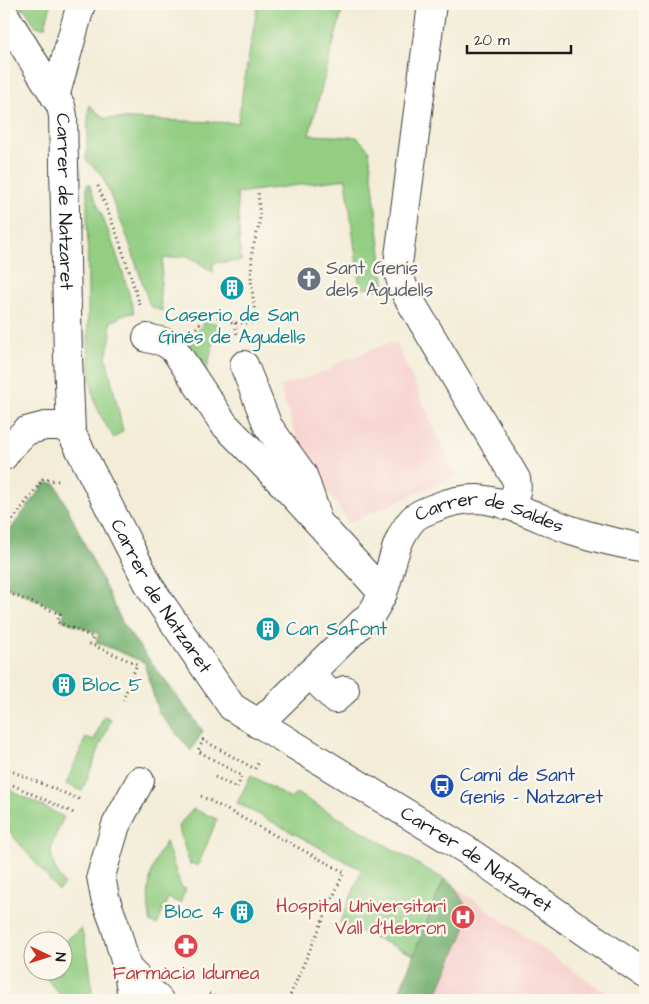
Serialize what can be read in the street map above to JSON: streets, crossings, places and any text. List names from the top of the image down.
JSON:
{
  "streets": {
    "street": ["Carrer de Natzaret", "Carrer de Saldes"]
  },
  "crossings": [
    ["Carrer de Natzaret", "Carrer de Saldes"]
  ],
  "places": {
    "church": ["Sant Genís dels Agudells"],
    "building": [
      "Caserio de San Ginés de Agudells",
      "Can Safont",
      "Bloc 5",
      "Bloc 4"
    ],
    "bus stop": ["Camí de Sant Genís - Natzaret"],
    "hospital": ["Hospital Universitari Vall d'Hebron"],
    "pharmacy": ["Farmàcia Idumea"]
  },
  "scale_bar": "20 m",
  "north": "right"
}
